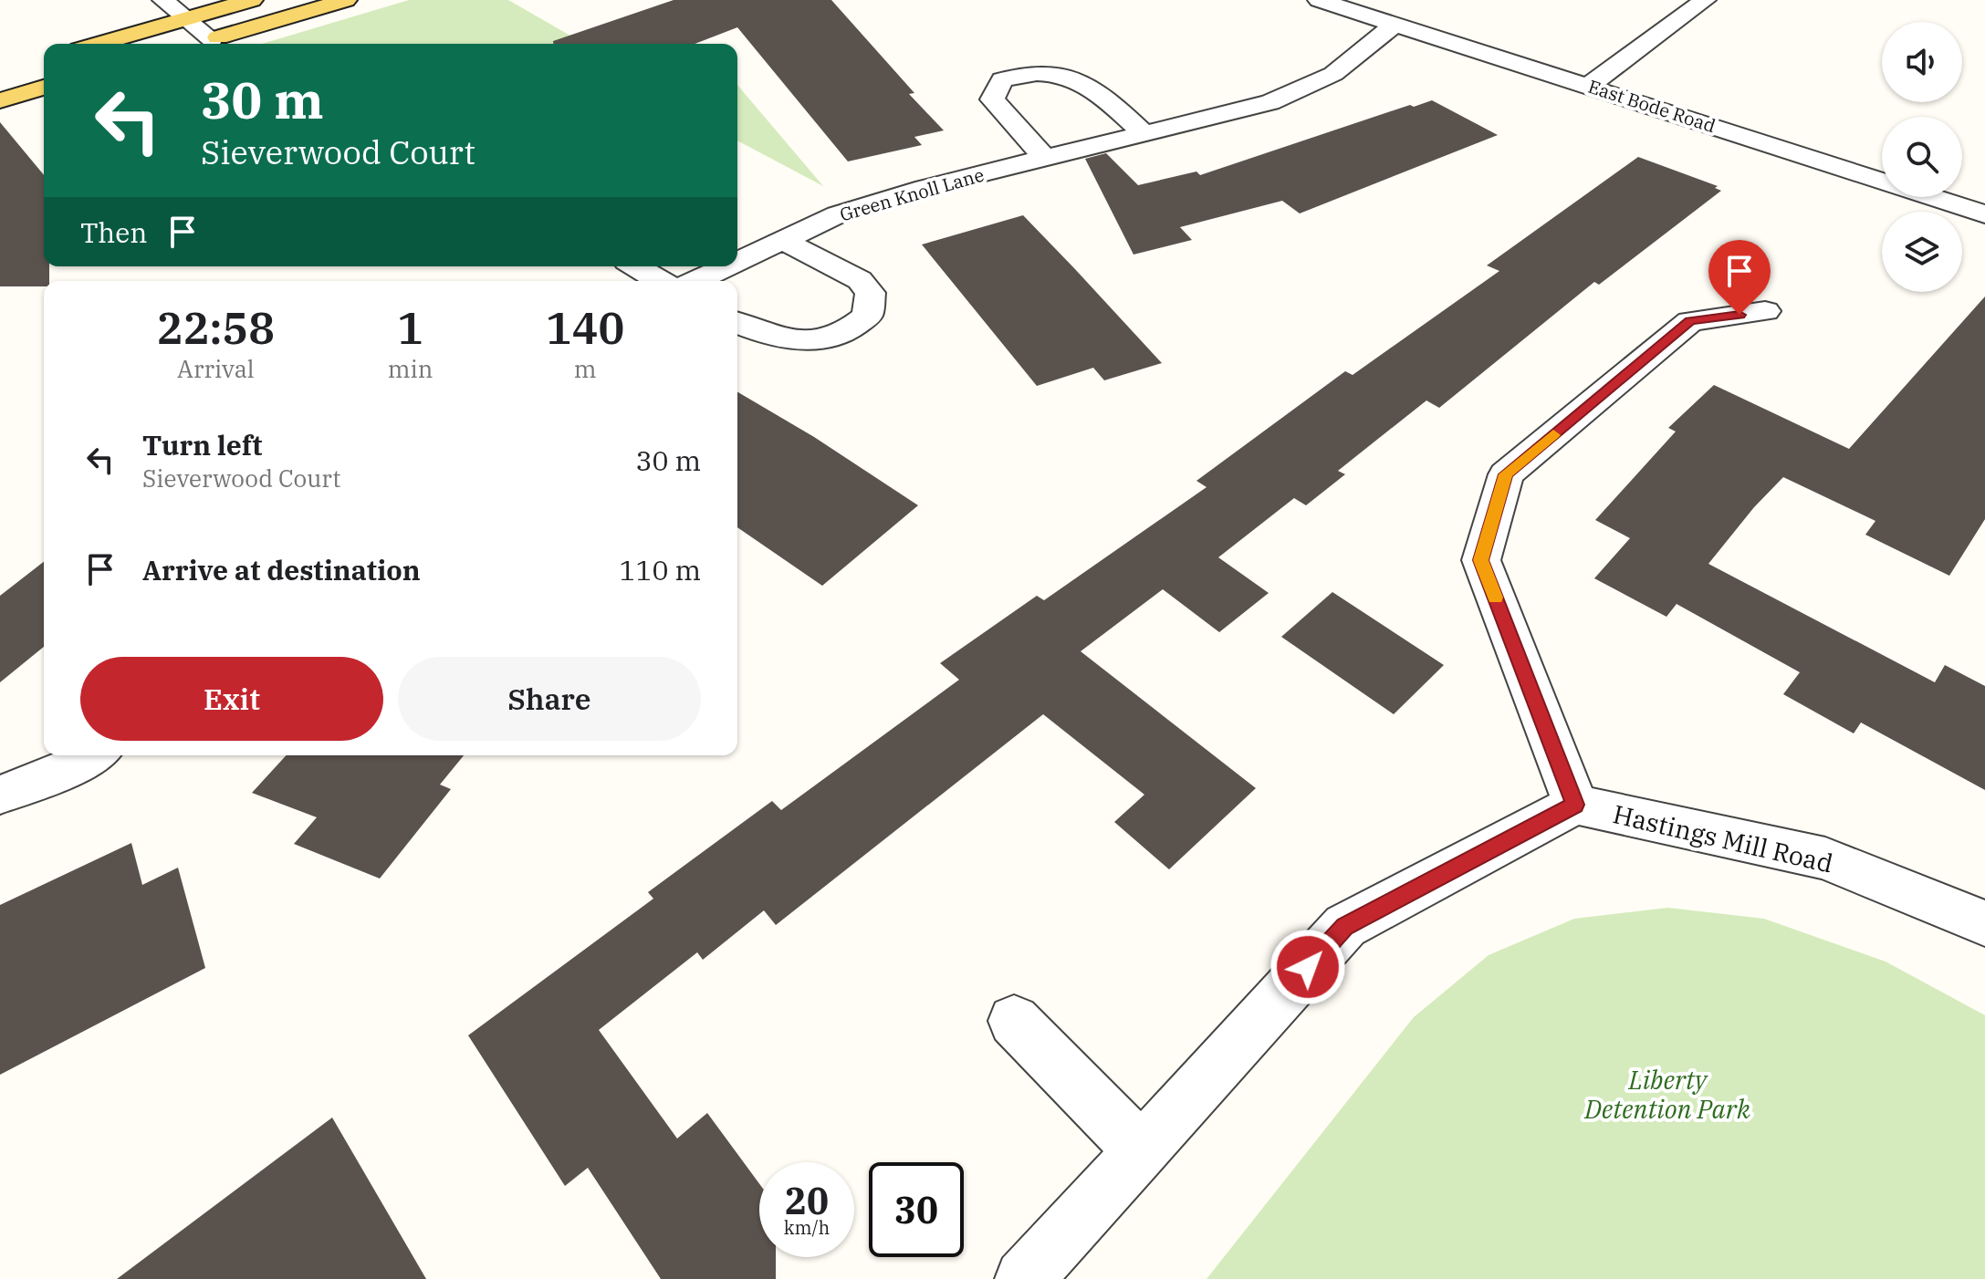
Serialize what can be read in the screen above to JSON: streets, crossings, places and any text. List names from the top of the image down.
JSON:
{
  "streets": {
    "street": ["East Bode Road", "Green Knoll Lane", "Hastings Mill Road"]
  },
  "crossings": [
    ["East Bode Road", "Green Knoll Lane"]
  ],
  "parks": ["Liberty Detention Park"],
  "page": {
    "turn": ["30 m", "Sieverwood Court"],
    "then": "Then",
    "eta": [
      "22:58",
      "Arrival",
      "1",
      "min",
      "140",
      "m"
    ],
    "list": [
      {
        "name": "Turn left",
        "note": "Sieverwood Court",
        "value": "30 m"
      },
      {
        "name": "Arrive at destination",
        "value": "110 m"
      }
    ],
    "buttons": ["Exit", "Share"],
    "speed": "20 km/h",
    "limit": "30"
  }
}
